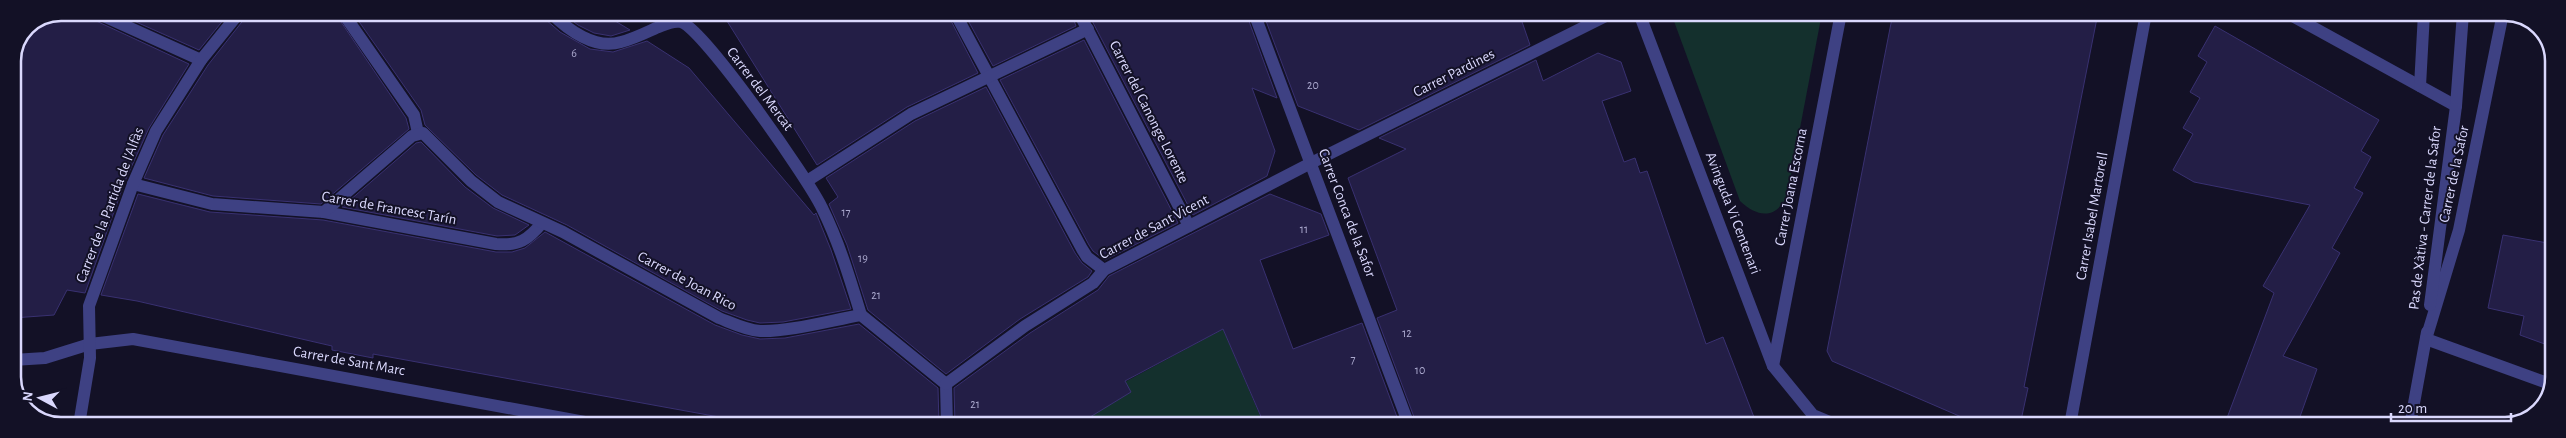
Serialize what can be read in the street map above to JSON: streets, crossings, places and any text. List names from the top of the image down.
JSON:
{
  "streets": {
    "street": [
      "Carrer Pardines",
      "Carrer del Mercat",
      "Carrer del Canonge Lorente",
      "Carrer de la Safor",
      "Carrer Joana Escorna",
      "Carrer de la Partida de l'Alfàs",
      "Carrer de Francesc Tarín",
      "Carrer Conca de la Safor",
      "Avinguda Vi Centenari",
      "Carrer Isabel Martorell",
      "Pas de Xàtiva - Carrer de la Safor",
      "Carrer de Sant Vicent",
      "Carrer de Joan Rico",
      "Carrer de Sant Marc"
    ]
  },
  "crossings": [
    ["Carrer Pardines", "Carrer Conca de la Safor"],
    ["Carrer Pardines", "Carrer de Sant Vicent"],
    ["Carrer del Mercat", "Carrer de Joan Rico"],
    ["Carrer del Canonge Lorente", "Carrer de Sant Vicent"],
    ["Carrer de la Safor", "Pas de Xàtiva - Carrer de la Safor"],
    ["Carrer Joana Escorna", "Avinguda Vi Centenari"],
    ["Carrer de la Partida de l'Alfàs", "Carrer de Francesc Tarín"],
    ["Carrer de la Partida de l'Alfàs", "Carrer de Sant Marc"],
    ["Carrer de Francesc Tarín", "Carrer de Joan Rico"],
    ["Carrer Conca de la Safor", "Carrer de Sant Vicent"]
  ],
  "house_numbers": [
    "6",
    "20",
    "17",
    "11",
    "19",
    "21",
    "12",
    "7",
    "10",
    "21"
  ],
  "scale_bar": "20 m",
  "north": "left"
}
